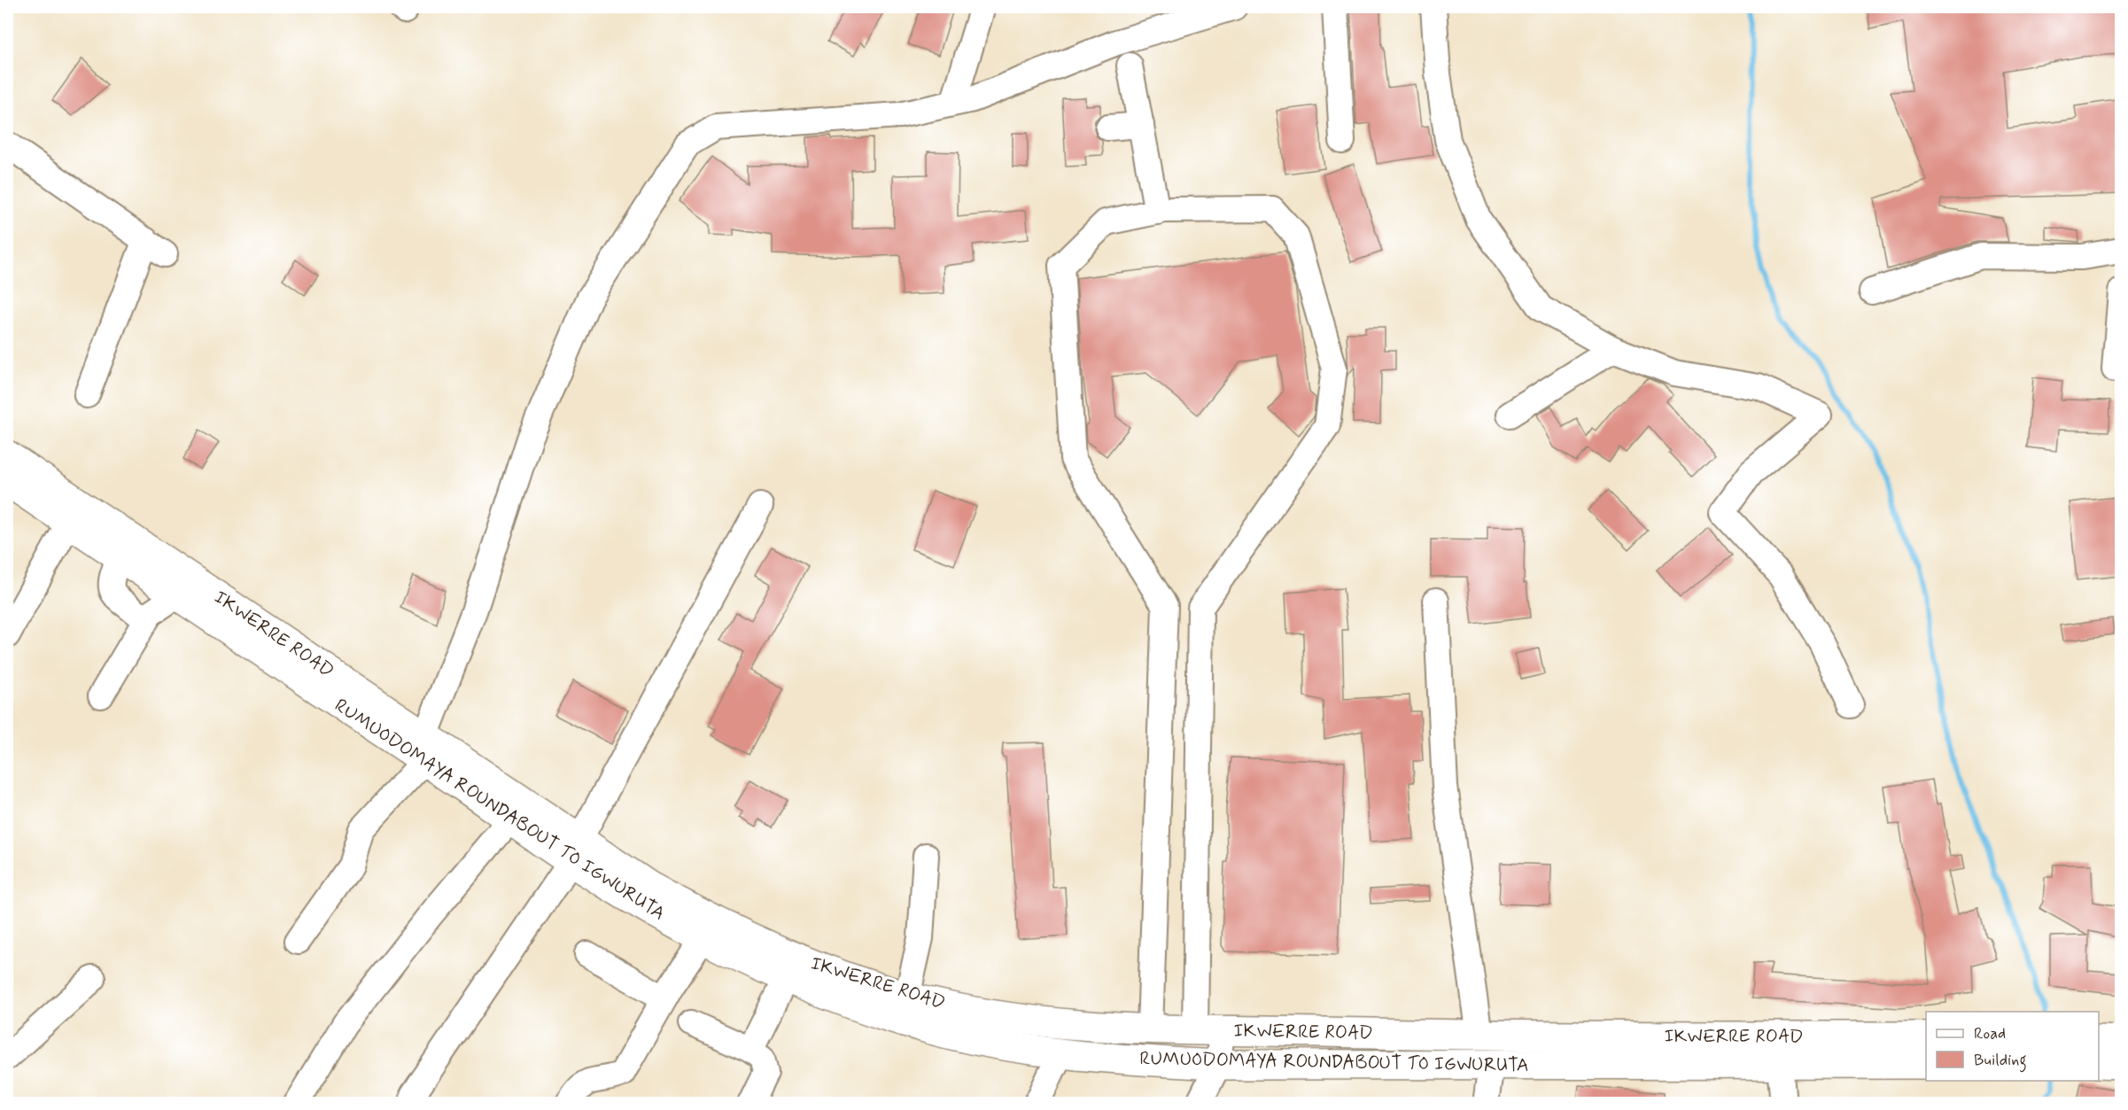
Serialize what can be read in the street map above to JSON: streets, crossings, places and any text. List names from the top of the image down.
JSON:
{
  "streets": {
    "main road": ["IKWERRE ROAD", "RUMUODOMAYA ROUNDABOUT TO IGWURUTA"]
  },
  "crossings": [
    ["IKWERRE ROAD", "RUMUODOMAYA ROUNDABOUT TO IGWURUTA"]
  ],
  "legend": ["Road", "Building"]
}
